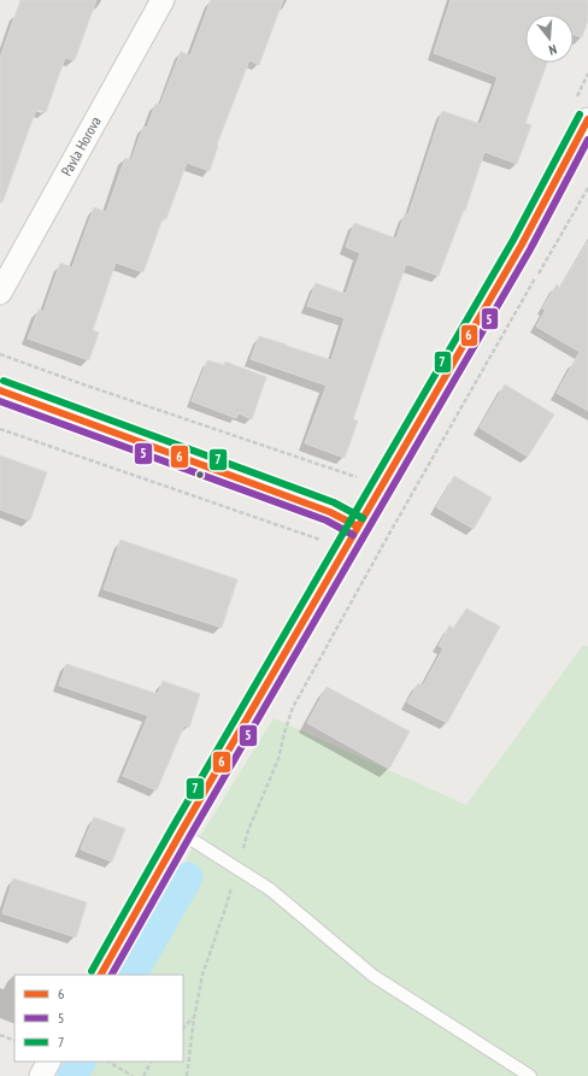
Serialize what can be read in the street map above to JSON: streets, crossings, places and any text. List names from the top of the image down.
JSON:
{
  "streets": {
    "street": ["Pavla Horova"]
  },
  "lines": ["transit line 7", "transit line 6", "transit line 5"],
  "legend": ["6", "5", "7"],
  "north": "bottom"
}
